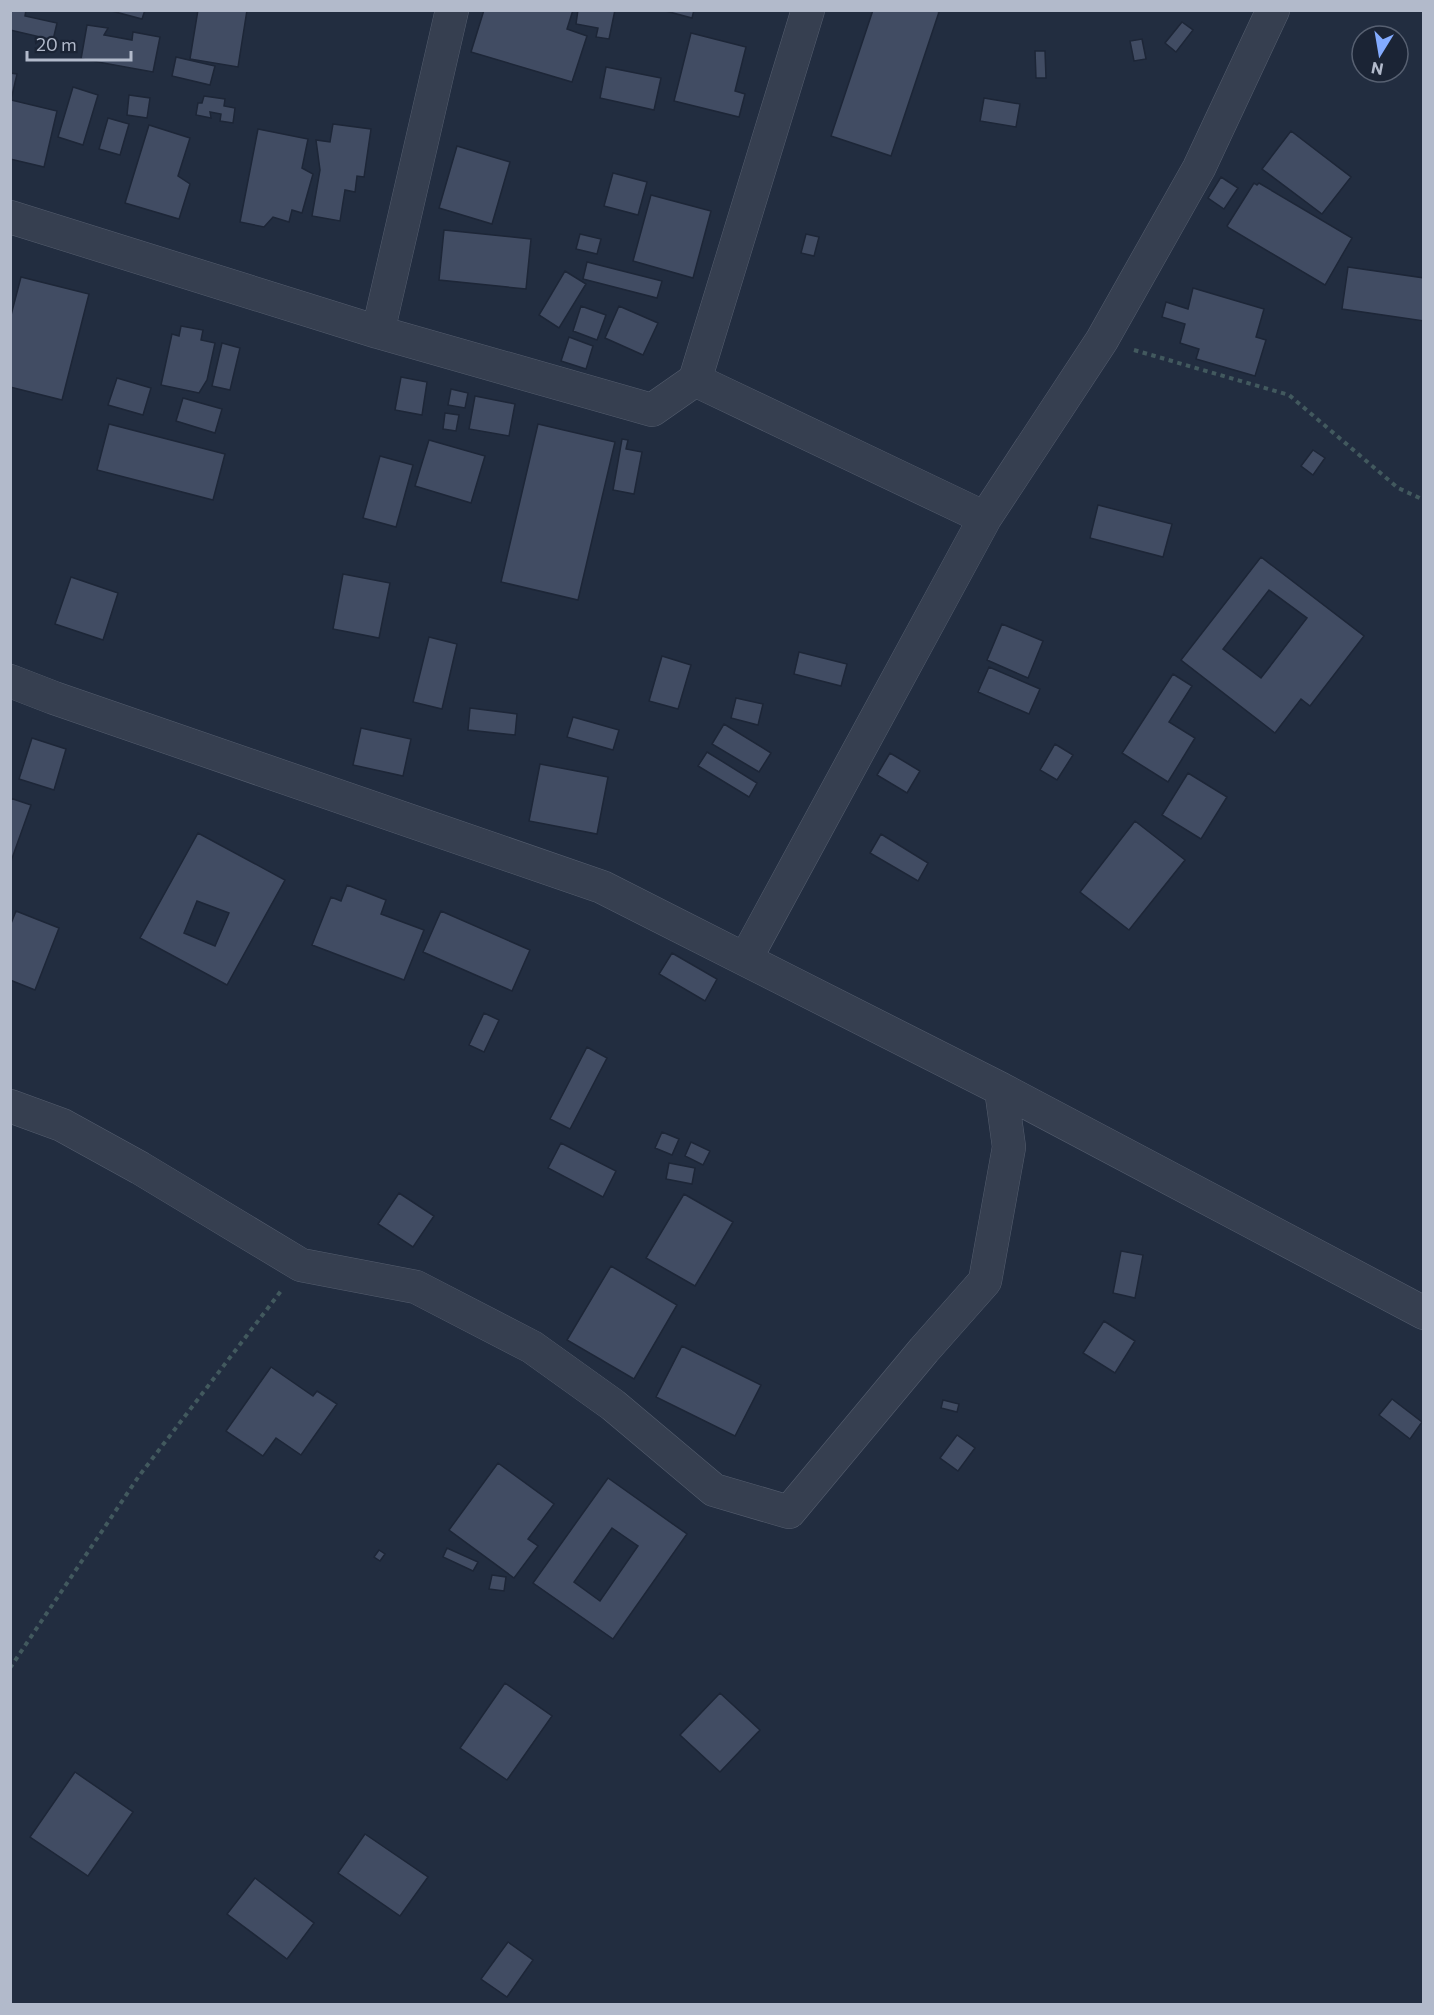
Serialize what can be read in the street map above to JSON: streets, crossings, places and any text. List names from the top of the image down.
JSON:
{
  "scale_bar": "20 m",
  "north": "bottom"
}
